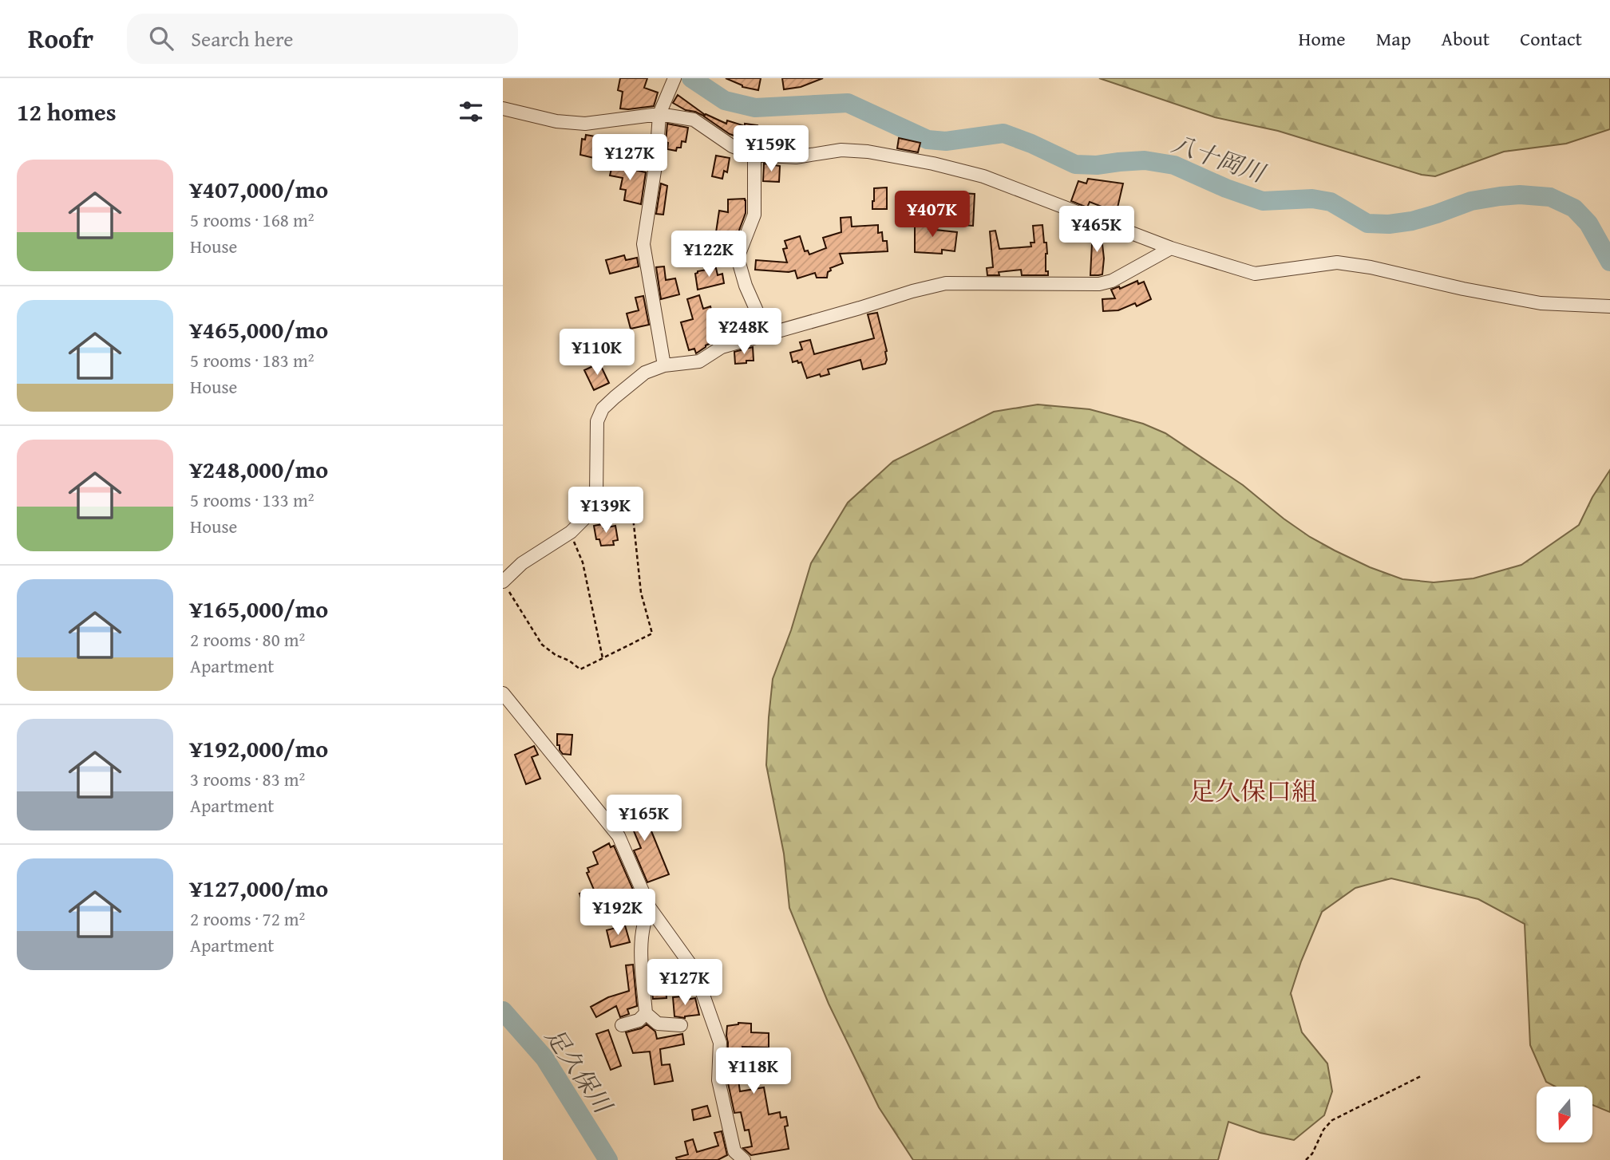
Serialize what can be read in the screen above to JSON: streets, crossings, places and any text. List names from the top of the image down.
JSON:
{
  "districts": ["足久保口組"],
  "water": ["八十岡川", "足久保川"],
  "north": "bottom",
  "page": {
    "header": "Roofr",
    "search": "Search here",
    "nav": [
      "Home",
      "Map",
      "About",
      "Contact"
    ],
    "heading": "12 homes",
    "price": [
      "¥159K",
      "¥127K",
      "¥407K",
      "¥465K",
      "¥122K",
      "¥248K",
      "¥110K",
      "¥139K",
      "¥165K",
      "¥192K",
      "¥127K",
      "¥118K"
    ],
    "list": [
      {
        "name": "¥407,000/mo",
        "note": "5 rooms · 168 m² · House"
      },
      {
        "name": "¥465,000/mo",
        "note": "5 rooms · 183 m² · House"
      },
      {
        "name": "¥248,000/mo",
        "note": "5 rooms · 133 m² · House"
      },
      {
        "name": "¥165,000/mo",
        "note": "2 rooms · 80 m² · Apartment"
      },
      {
        "name": "¥192,000/mo",
        "note": "3 rooms · 83 m² · Apartment"
      },
      {
        "name": "¥127,000/mo",
        "note": "2 rooms · 72 m² · Apartment"
      }
    ]
  }
}
